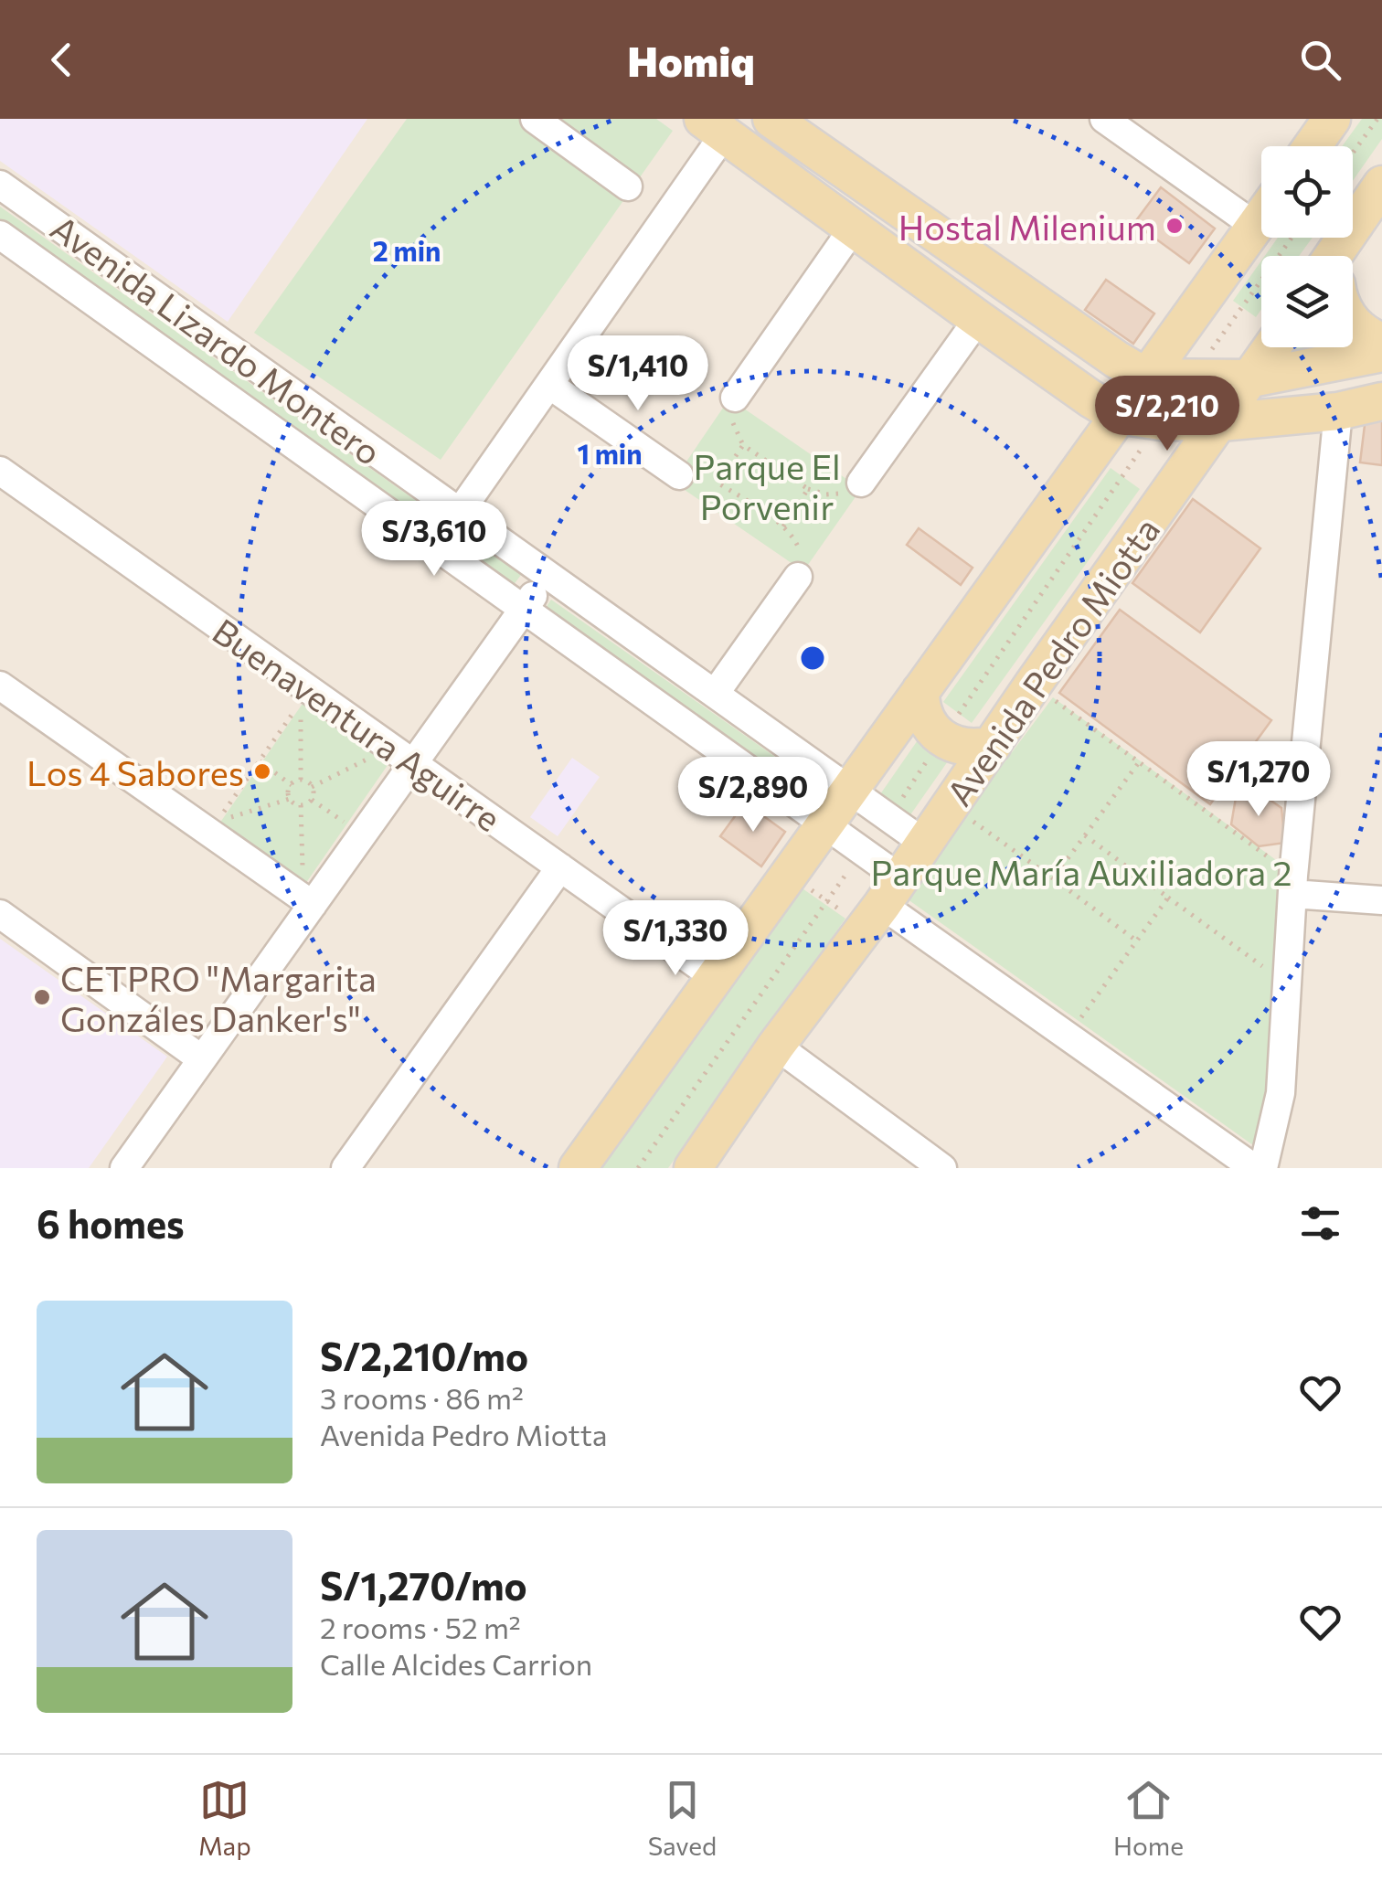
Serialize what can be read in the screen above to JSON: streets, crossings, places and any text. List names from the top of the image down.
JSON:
{
  "streets": {
    "main road": ["Avenida Pedro Miotta"],
    "street": ["Avenida Lizardo Montero", "Buenaventura Aguirre"]
  },
  "crossings": [
    ["Avenida Lizardo Montero", "Avenida Pedro Miotta"]
  ],
  "parks": ["Parque El Porvenir", "Parque María Auxiliadora 2"],
  "places": ["Hostal Milenium", "Los 4 Sabores", "CETPRO \"Margarita Gonzáles Danker's\""],
  "page": {
    "header": "Homiq",
    "price": [
      "S/1,410",
      "S/2,210",
      "S/3,610",
      "S/1,270",
      "S/2,890",
      "S/1,330"
    ],
    "heading": "6 homes",
    "list": [
      {
        "name": "S/2,210/mo",
        "note": "3 rooms · 86 m² · Avenida Pedro Miotta"
      },
      {
        "name": "S/1,270/mo",
        "note": "2 rooms · 52 m² · Calle Alcides Carrion"
      }
    ],
    "tabs": ["Map", "Saved", "Home"]
  },
  "rings": ["2 min", "1 min"]
}
